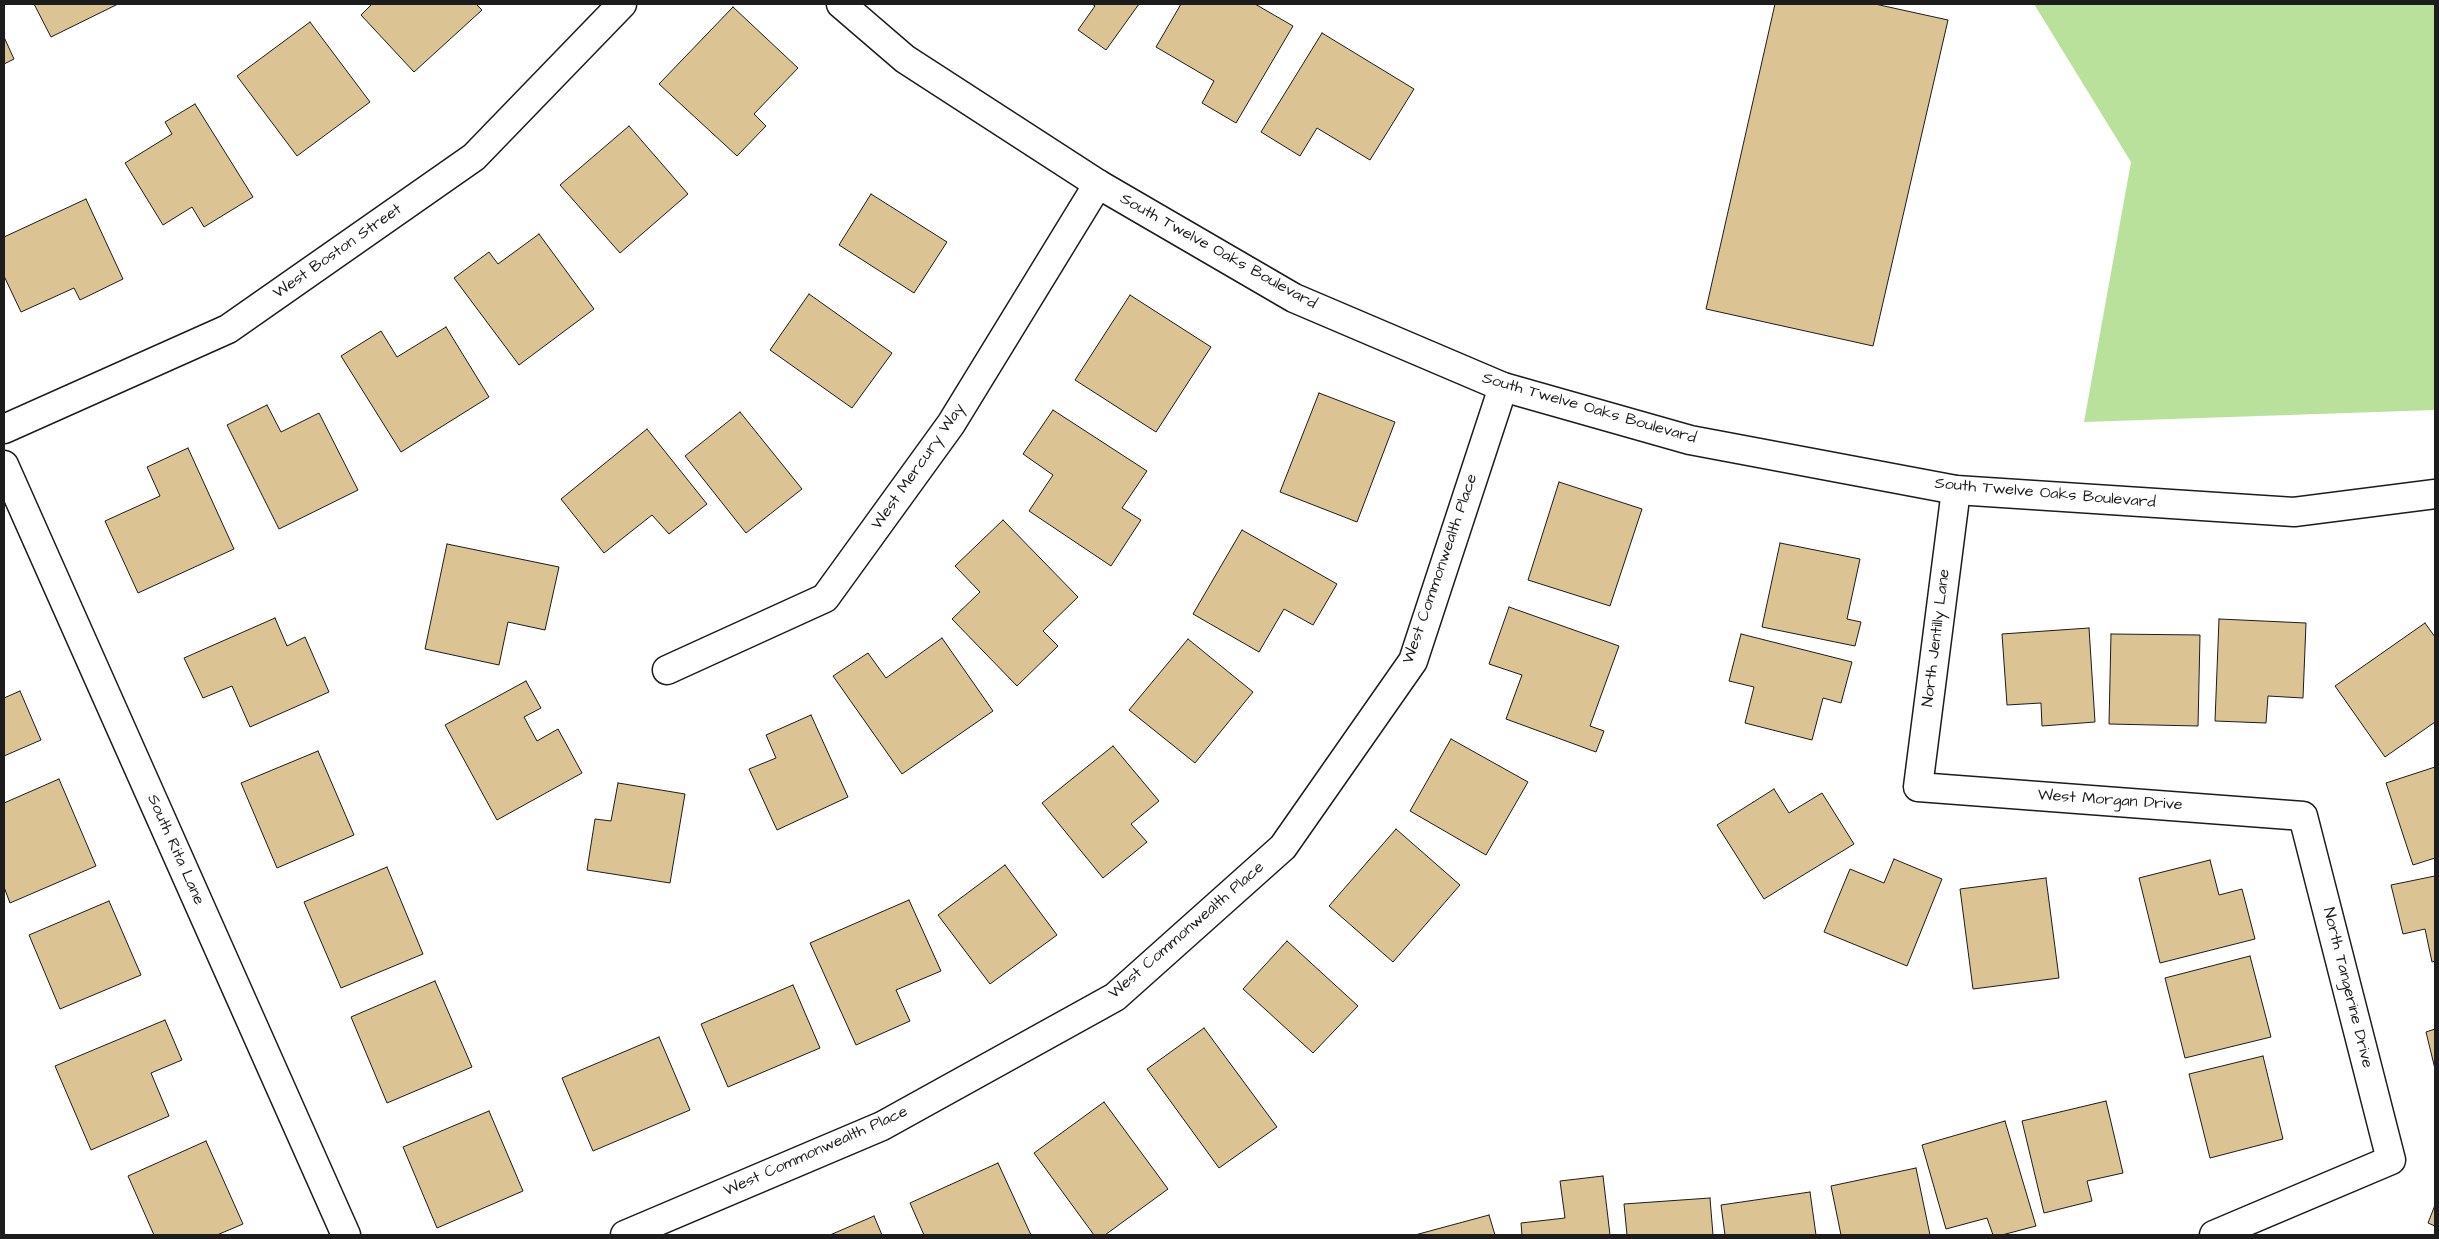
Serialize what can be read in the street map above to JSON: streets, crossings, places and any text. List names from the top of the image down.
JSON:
{
  "streets": {
    "street": [
      "West Boston Street",
      "South Twelve Oaks Boulevard",
      "West Mercury Way",
      "West Commonwealth Place",
      "North Jentilly Lane",
      "West Morgan Drive",
      "South Rita Lane",
      "North Tangerine Drive"
    ]
  },
  "crossings": [
    ["South Twelve Oaks Boulevard", "West Mercury Way"],
    ["South Twelve Oaks Boulevard", "West Commonwealth Place"],
    ["South Twelve Oaks Boulevard", "North Jentilly Lane"],
    ["North Jentilly Lane", "West Morgan Drive"],
    ["West Morgan Drive", "North Tangerine Drive"]
  ]
}
